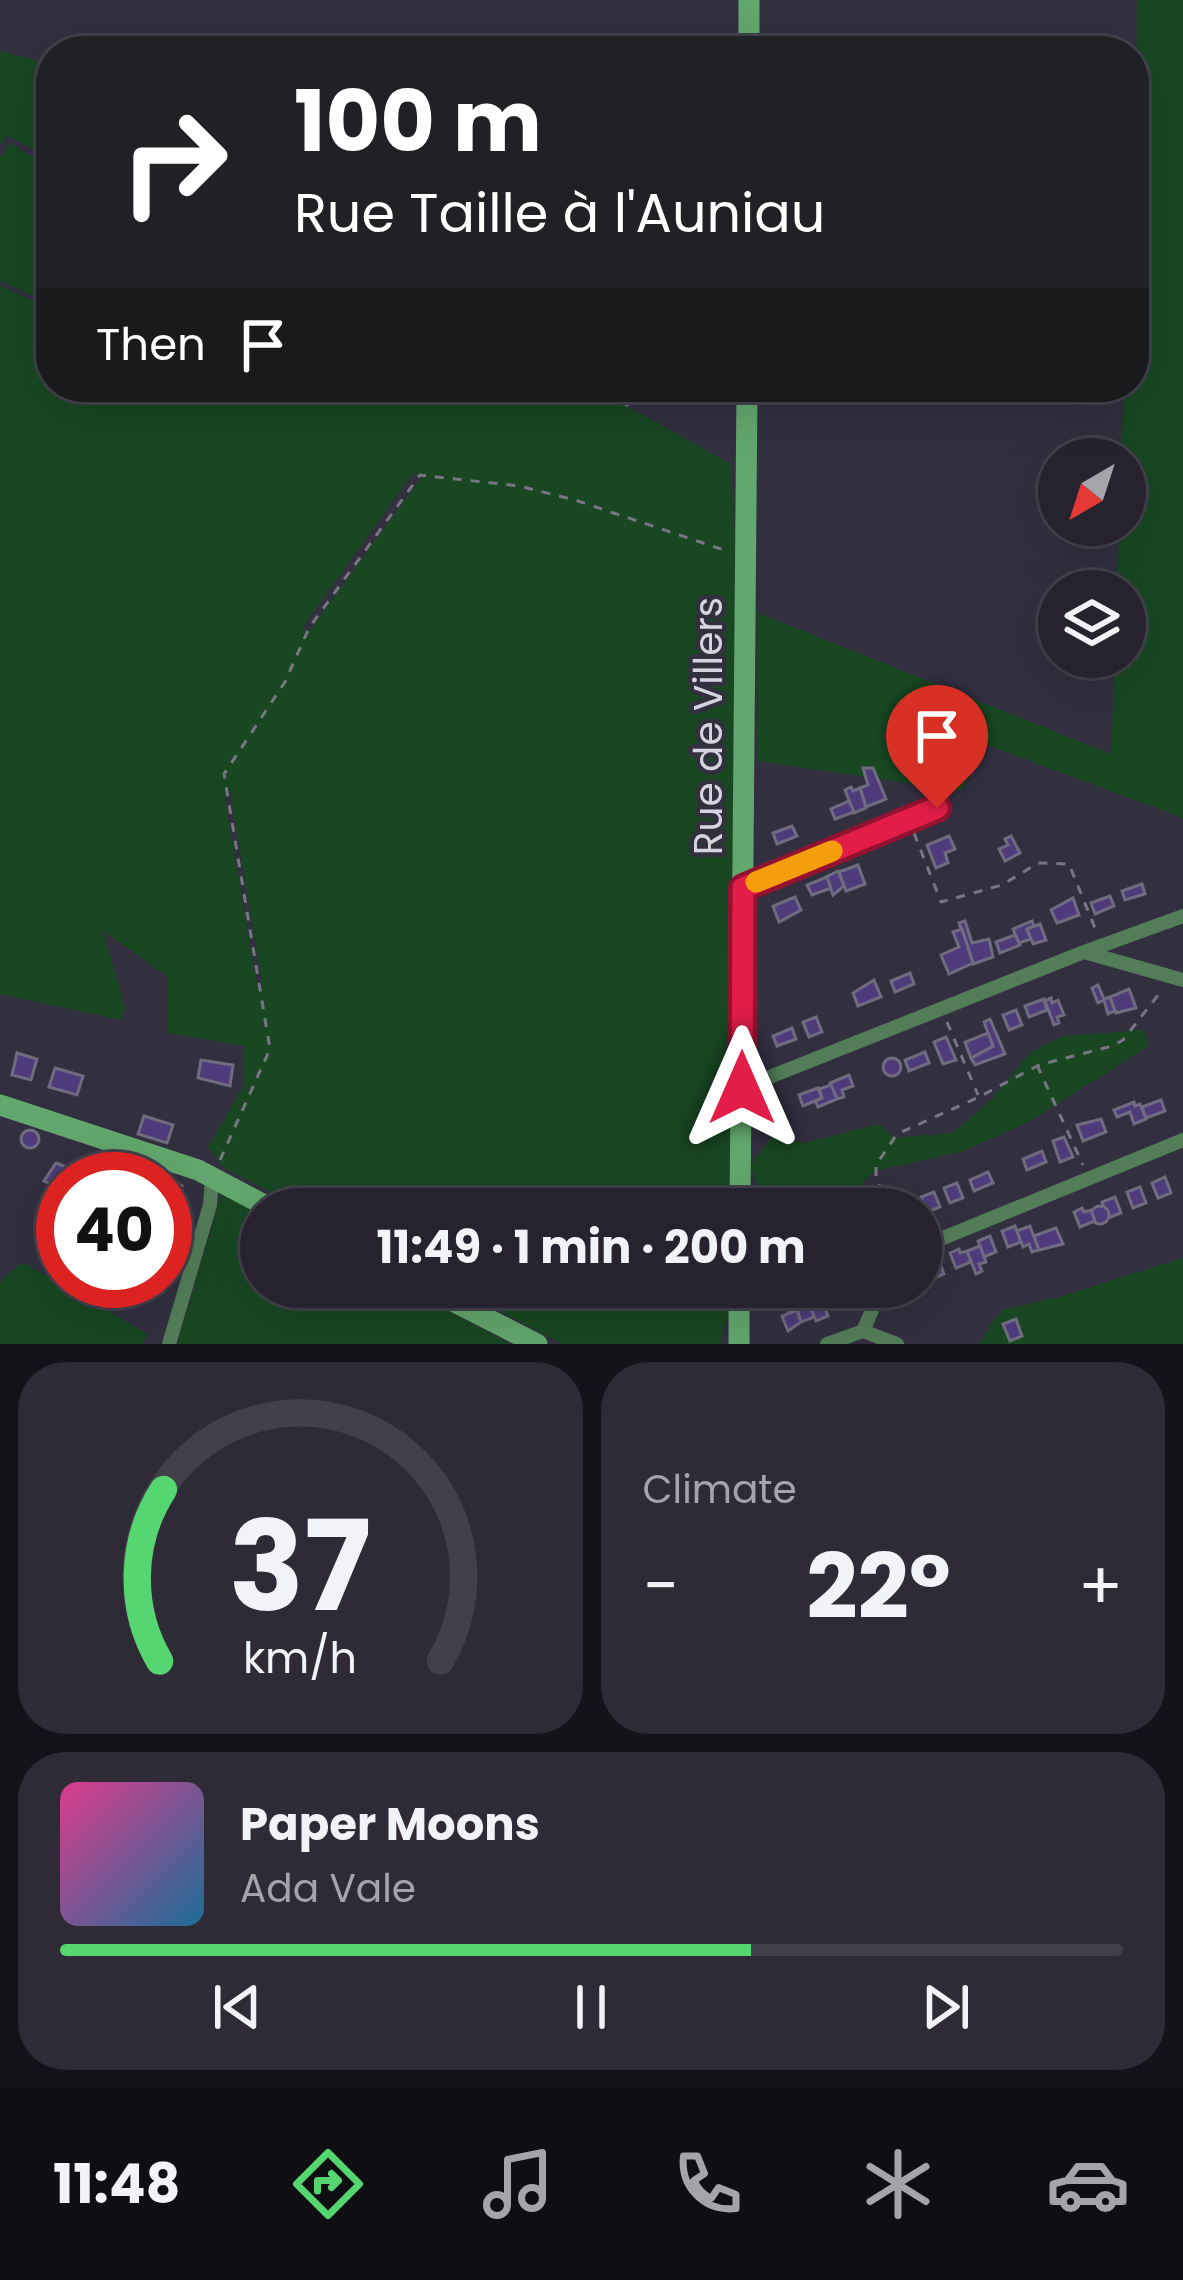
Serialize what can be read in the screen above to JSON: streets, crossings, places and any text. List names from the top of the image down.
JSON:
{
  "streets": {
    "street": ["Rue de Villers"]
  },
  "north": "bottom left",
  "page": {
    "turn": ["100 m", "Rue Taille à l'Auniau"],
    "then": "Then",
    "limit": "40",
    "trip": "11:49 · 1 min · 200 m",
    "tile": "Climate",
    "heat": ["−", "22°", "+"],
    "song": ["Paper Moons", "Ada Vale"],
    "tabs": "11:48",
    "gauge": ["37", "km/h"]
  }
}
